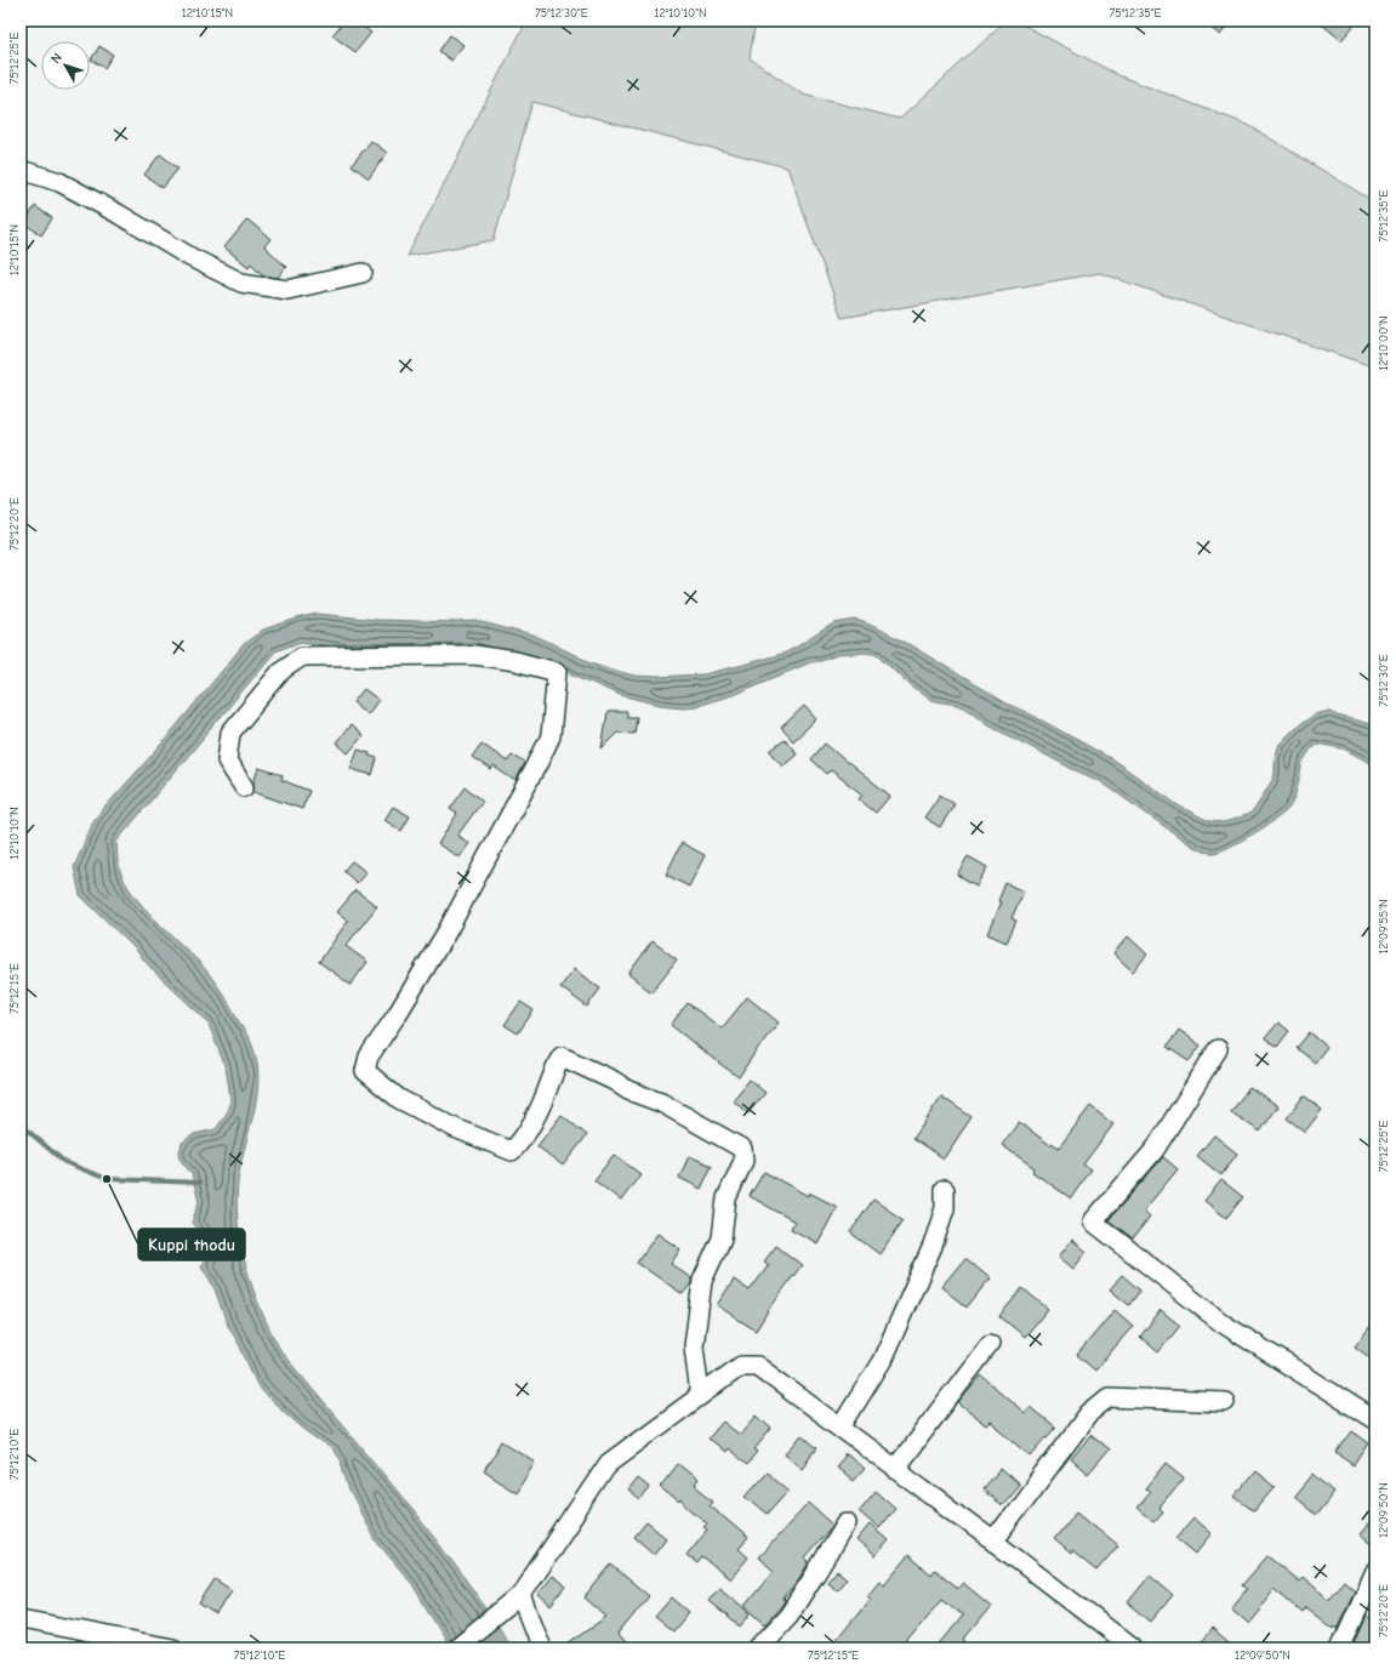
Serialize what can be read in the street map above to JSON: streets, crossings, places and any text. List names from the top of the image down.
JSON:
{
  "places": ["Kuppi thodu"],
  "north": "top left",
  "coordinates": [
    "12°10'15\"N",
    "75°12'30\"E",
    "12°10'10\"N",
    "75°12'35\"E",
    "75°12'25\"E",
    "12°10'00\"N",
    "75°12'20\"E",
    "12°09'55\"N",
    "75°12'15\"E",
    "75°12'10\"E",
    "12°09'50\"N"
  ]
}
